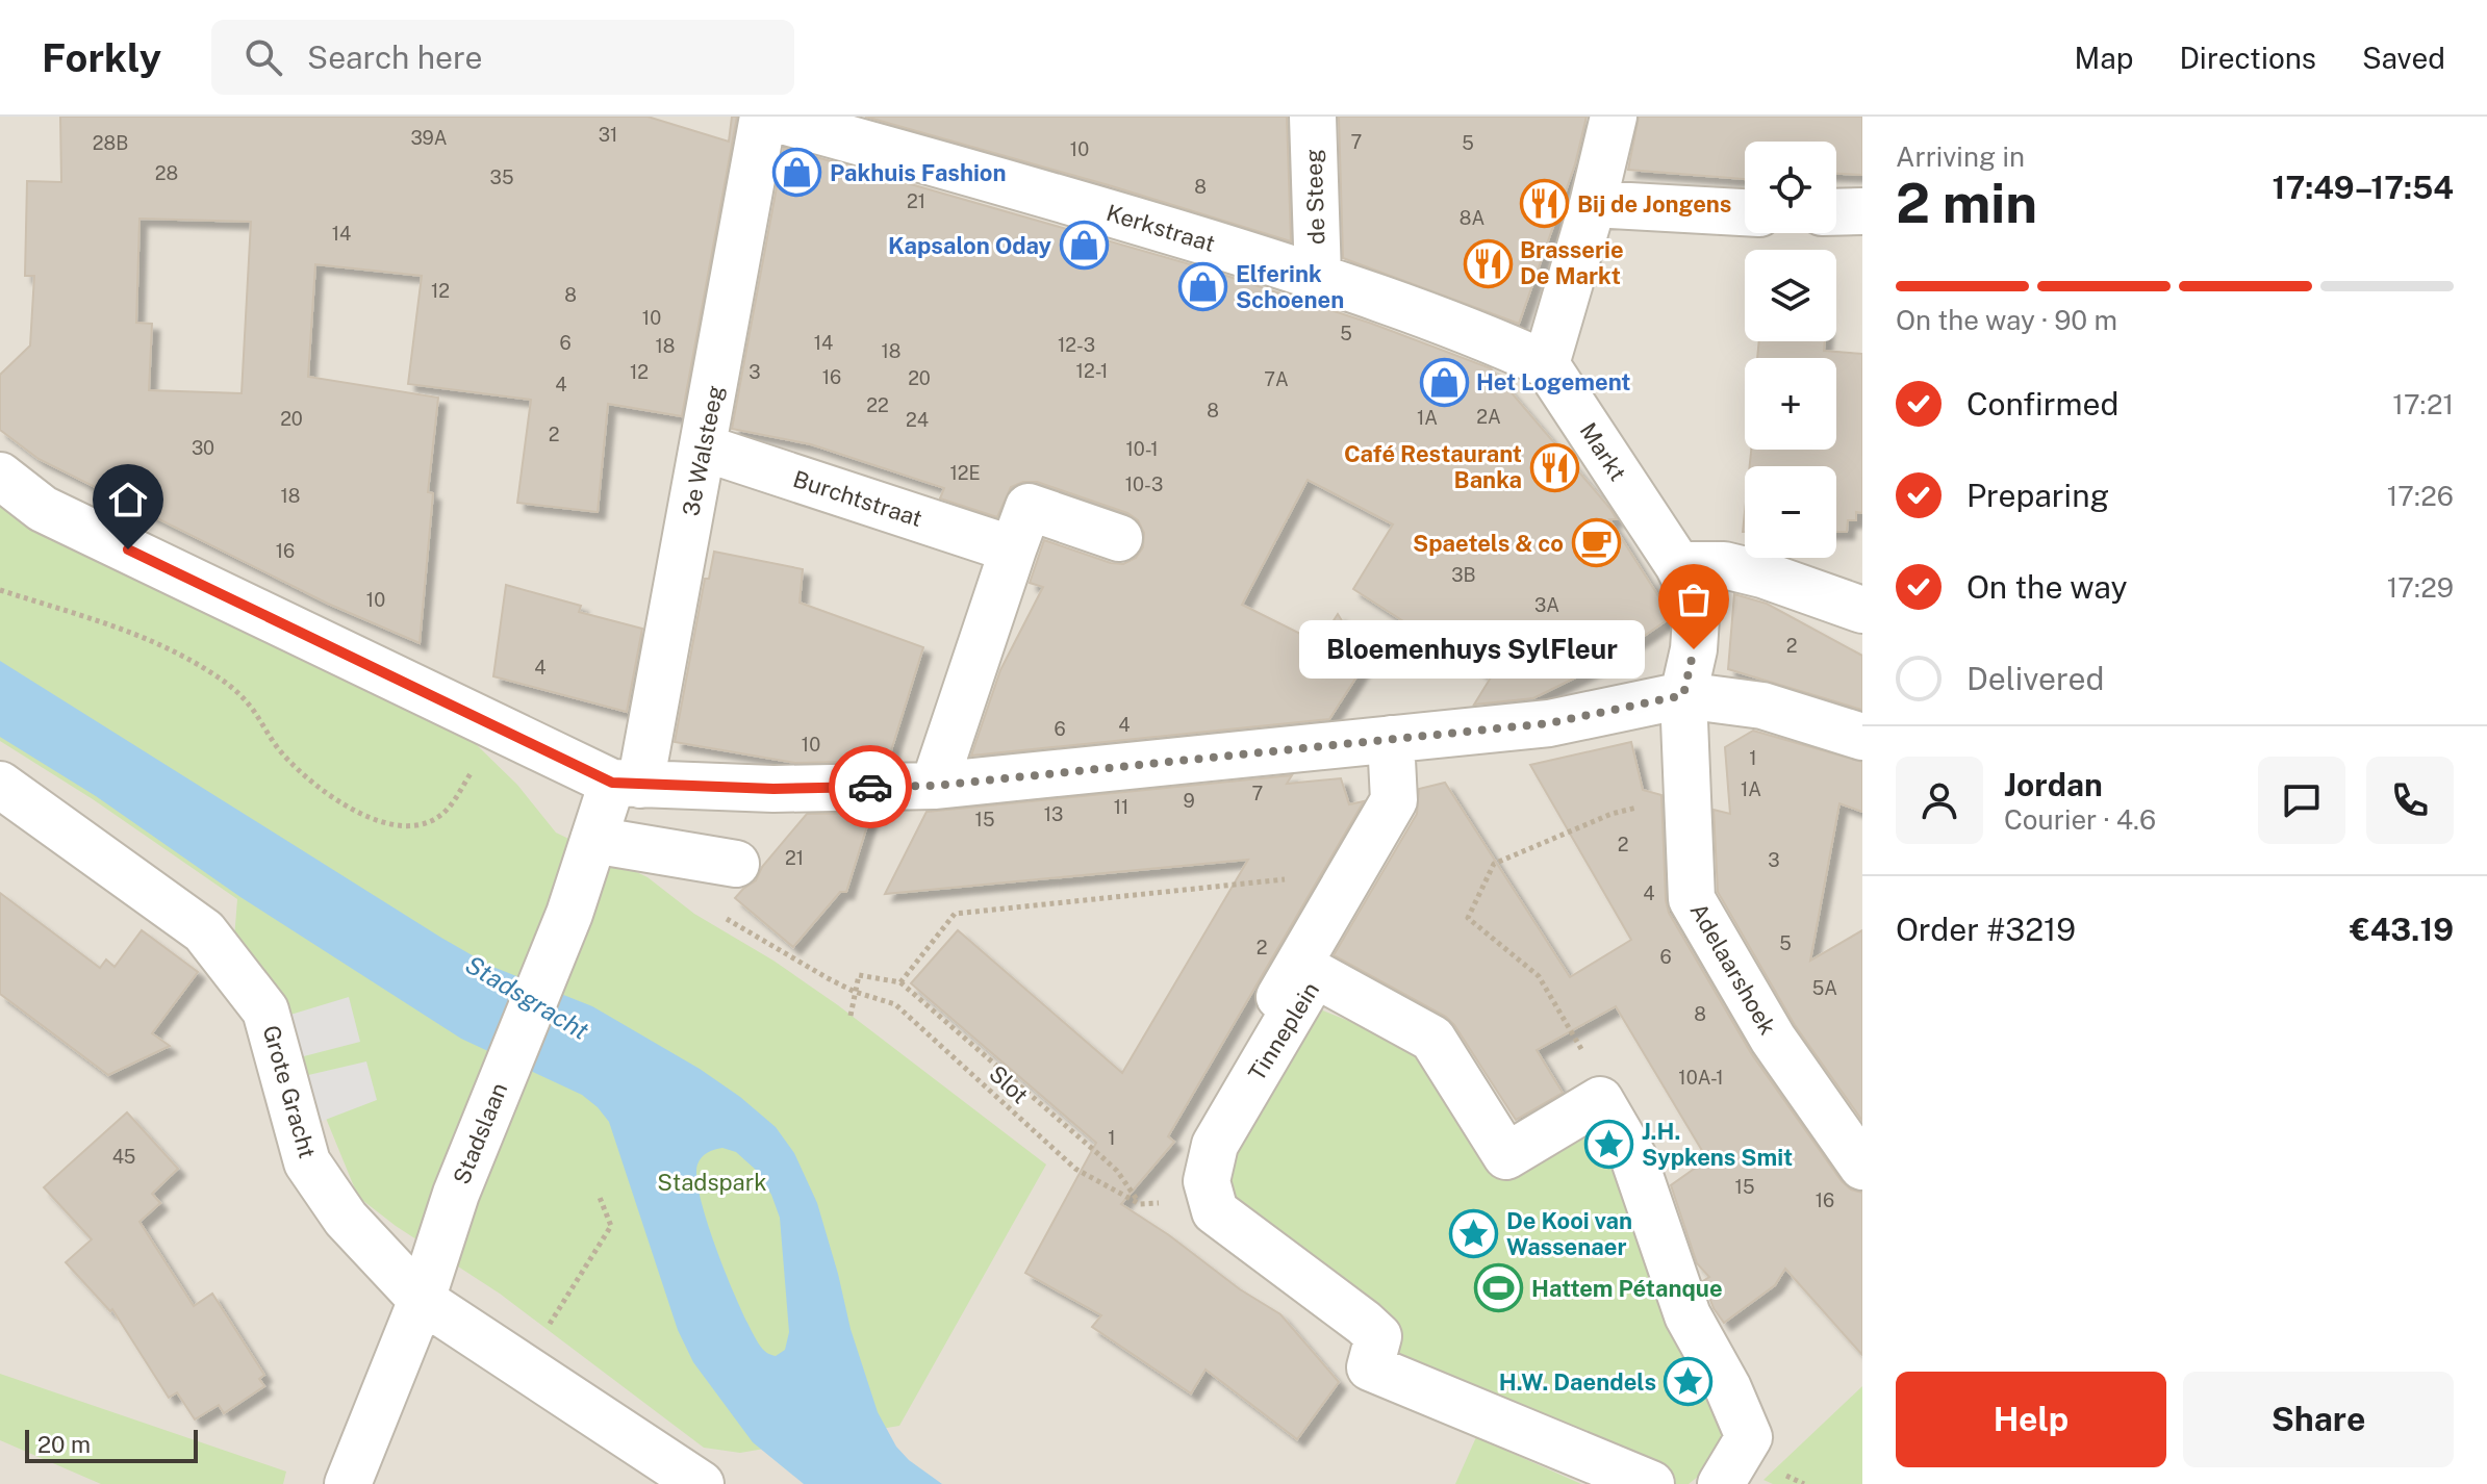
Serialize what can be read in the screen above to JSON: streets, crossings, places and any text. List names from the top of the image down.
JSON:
{
  "streets": {
    "street": [
      "de Steeg",
      "Kerkstraat",
      "3e Walsteeg",
      "Markt",
      "Burchtstraat",
      "Adelaarshoek",
      "Tinneplein",
      "Grote Gracht",
      "Stadslaan"
    ],
    "path": ["Slot"]
  },
  "crossings": [
    ["de Steeg", "Kerkstraat"],
    ["Kerkstraat", "3e Walsteeg"],
    ["Kerkstraat", "Markt"],
    ["3e Walsteeg", "Burchtstraat"],
    ["3e Walsteeg", "Stadslaan"],
    ["Markt", "Adelaarshoek"],
    ["Tinneplein", "Slot"],
    ["Grote Gracht", "Stadslaan"]
  ],
  "water": ["Stadsgracht"],
  "parks": ["Stadspark"],
  "places": {
    "shop": [
      "Pakhuis Fashion",
      "Kapsalon Oday",
      "Elferink Schoenen",
      "Het Logement"
    ],
    "restaurant": ["Bij de Jongens", "Brasserie De Markt", "Café Restaurant Banka"],
    "cafe": ["Spaetels & co"],
    "other": ["Bloemenhuys SylFleur"],
    "place": ["J.H. Sypkens Smit", "De Kooi van Wassenaer", "H.W. Daendels"],
    "sports": ["Hattem Pétanque"]
  },
  "house_numbers": [
    "31",
    "39A",
    "7",
    "28B",
    "5",
    "10",
    "28",
    "35",
    "8",
    "21",
    "8A",
    "14",
    "12",
    "8",
    "10",
    "5",
    "6",
    "14",
    "12-3",
    "18",
    "18",
    "12-1",
    "12",
    "3",
    "16",
    "20",
    "7A",
    "4",
    "22",
    "8",
    "2A",
    "1A",
    "20",
    "24",
    "2",
    "30",
    "10-1",
    "12E",
    "10-3",
    "18",
    "16",
    "3B",
    "10",
    "3A",
    "2",
    "4",
    "4",
    "6",
    "10",
    "1",
    "1A",
    "7",
    "9",
    "11",
    "13",
    "15",
    "2",
    "21",
    "3",
    "4",
    "5",
    "2",
    "6",
    "5A",
    "8",
    "10A-1",
    "1",
    "45",
    "15",
    "16"
  ],
  "scale_bar": "20 m",
  "page": {
    "header": "Forkly",
    "search": "Search here",
    "nav": ["Map", "Directions", "Saved"],
    "heading": ["2 min", "Arriving in", "17:49–17:54"],
    "panel": [
      "Jordan",
      "Courier · 4.6",
      "Order #3219",
      "€43.19"
    ],
    "map_buttons": ["+", "−"],
    "bar": "On the way · 90 m",
    "list": [
      ["Confirmed", "17:21"],
      ["Preparing", "17:26"],
      ["On the way", "17:29"],
      "Delivered"
    ],
    "bubble": "Bloemenhuys SylFleur",
    "buttons": ["Help", "Share"],
    "scale": "20 m"
  }
}
